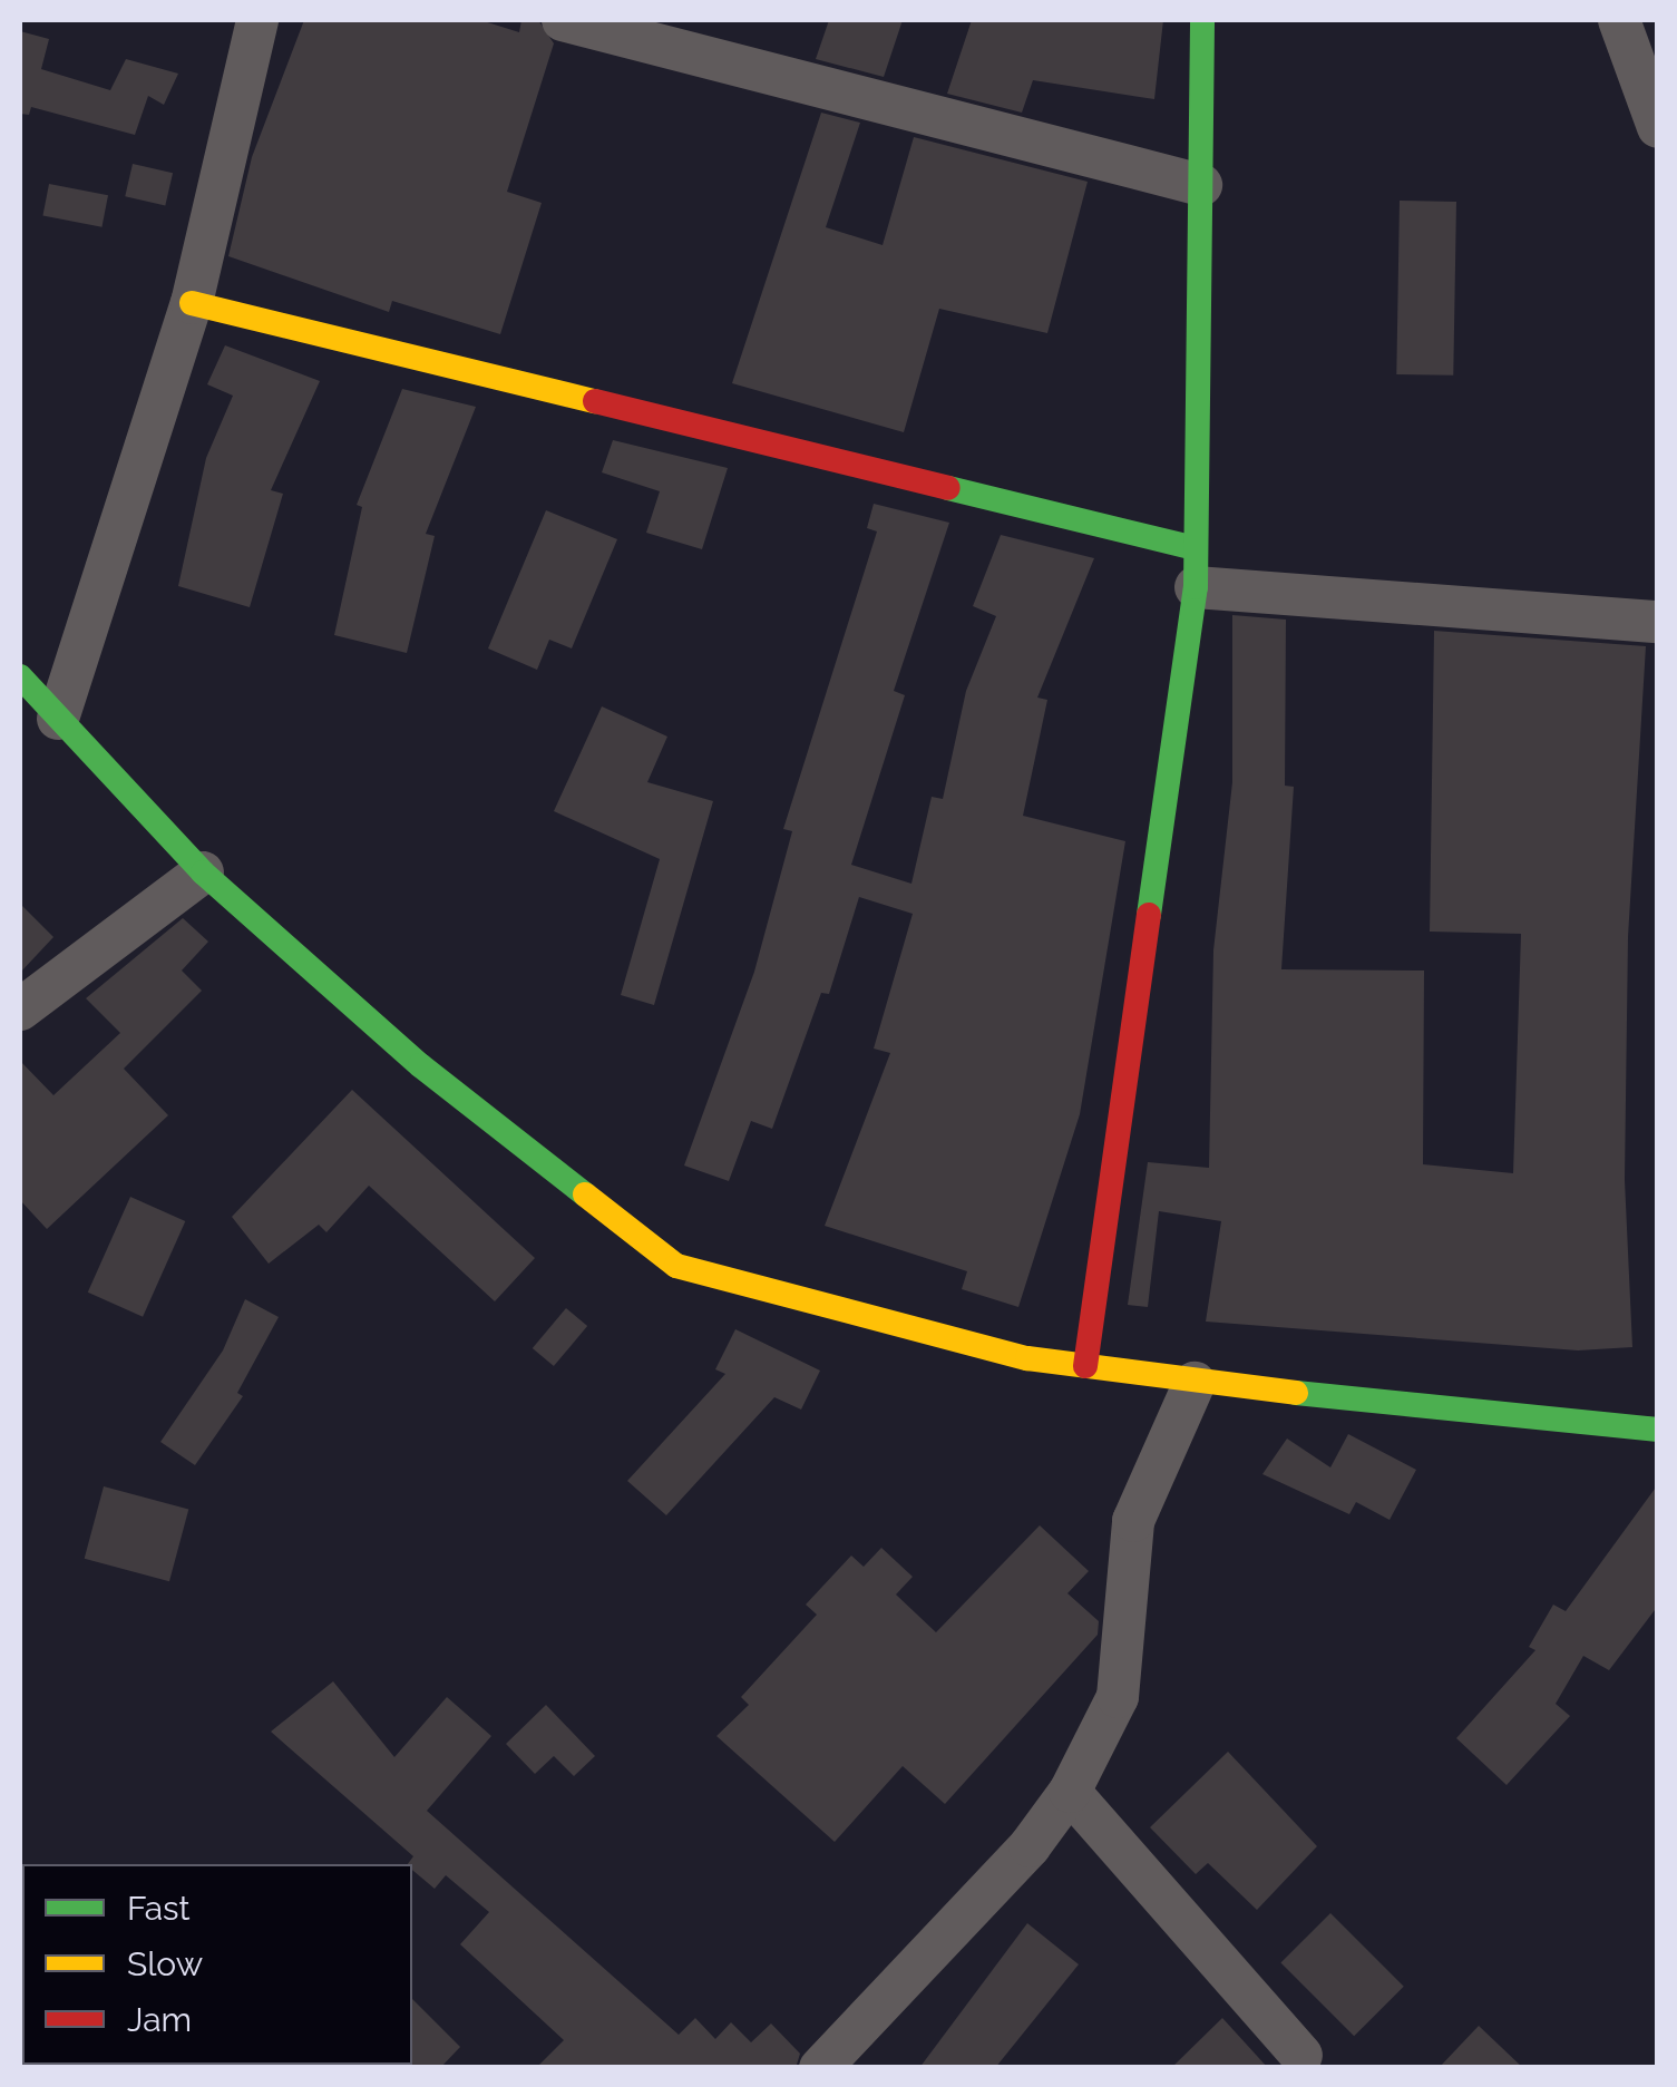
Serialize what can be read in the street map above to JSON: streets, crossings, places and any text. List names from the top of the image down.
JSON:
{
  "legend": ["Fast", "Slow", "Jam"]
}
